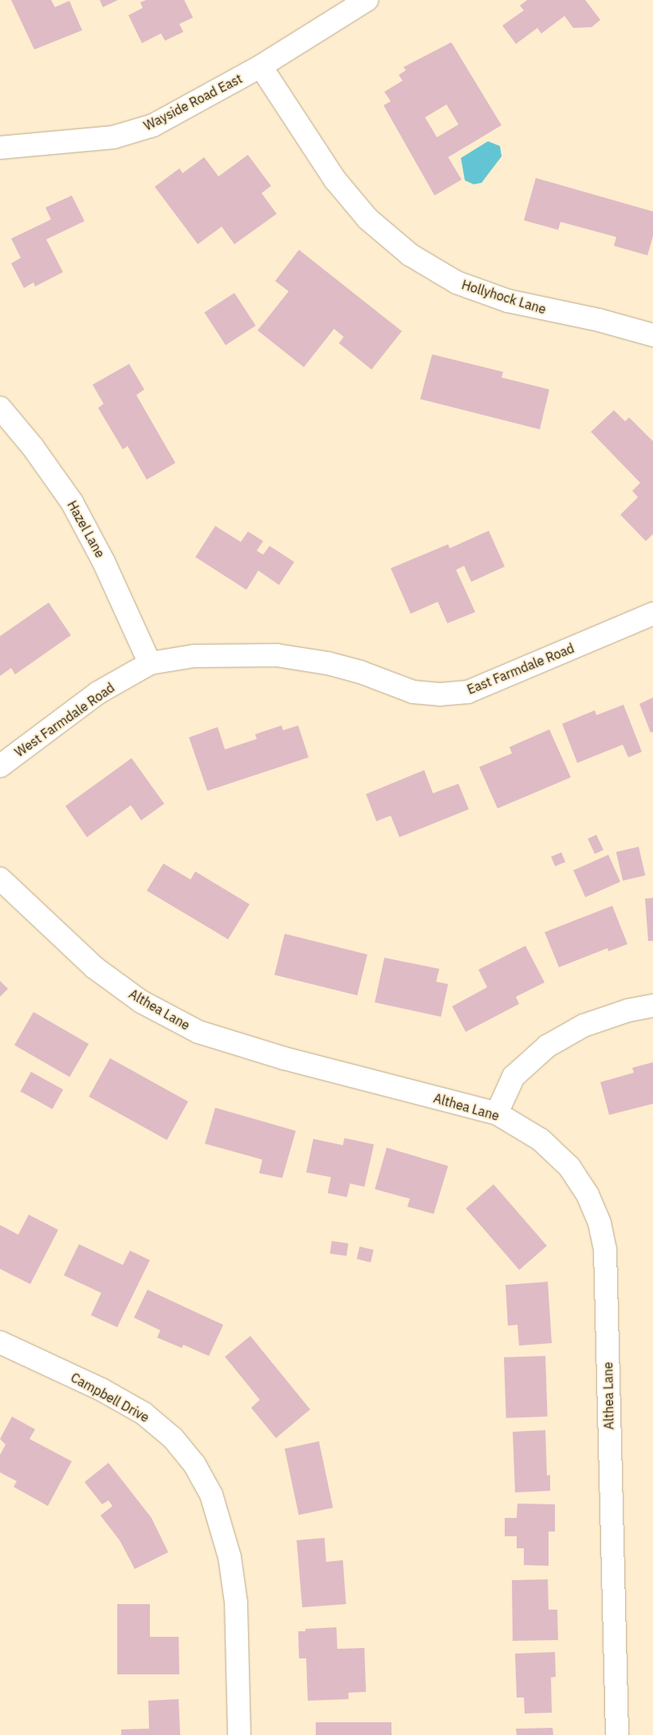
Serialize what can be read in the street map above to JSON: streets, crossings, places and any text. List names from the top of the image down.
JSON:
{
  "streets": {
    "street": [
      "Wayside Road East",
      "Hollyhock Lane",
      "Hazel Lane",
      "East Farmdale Road",
      "West Farmdale Road",
      "Althea Lane",
      "Campbell Drive"
    ]
  },
  "crossings": [
    ["Wayside Road East", "Hollyhock Lane"],
    ["Hazel Lane", "East Farmdale Road"],
    ["Hazel Lane", "West Farmdale Road"],
    ["East Farmdale Road", "West Farmdale Road"]
  ]
}
